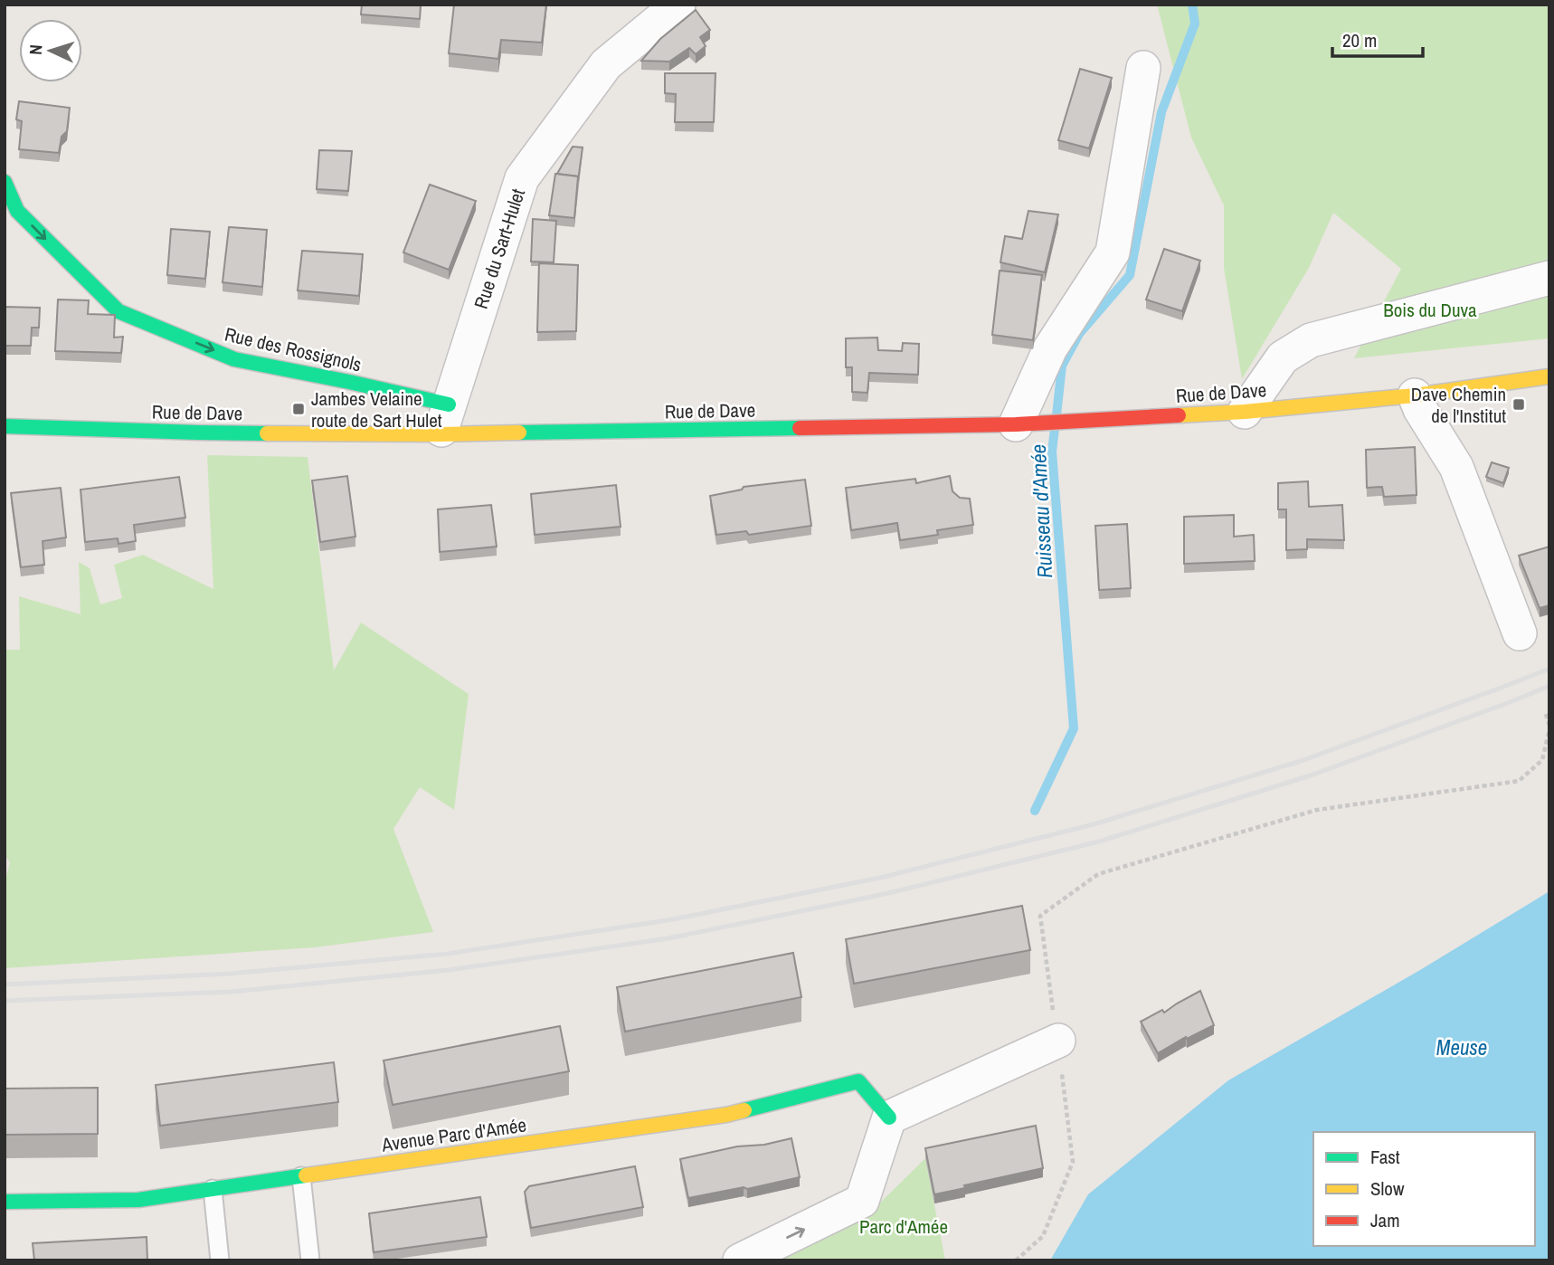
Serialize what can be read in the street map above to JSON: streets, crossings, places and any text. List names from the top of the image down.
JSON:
{
  "streets": {
    "main road": ["Rue des Rossignols", "Rue de Dave", "Avenue Parc d'Amée"],
    "street": ["Rue du Sart-Hulet"]
  },
  "crossings": [
    ["Rue du Sart-Hulet", "Rue des Rossignols"],
    ["Rue du Sart-Hulet", "Rue de Dave"],
    ["Rue des Rossignols", "Rue de Dave"]
  ],
  "one_way": ["Rue des Rossignols"],
  "water": ["Ruisseau d'Amée", "Meuse"],
  "parks": ["Bois du Duva", "Parc d'Amée"],
  "places": {
    "transit": ["Dave Chemin de l'Institut", "Jambes Velaine route de Sart Hulet"]
  },
  "legend": ["Fast", "Slow", "Jam"],
  "scale_bar": "20 m",
  "north": "left"
}
